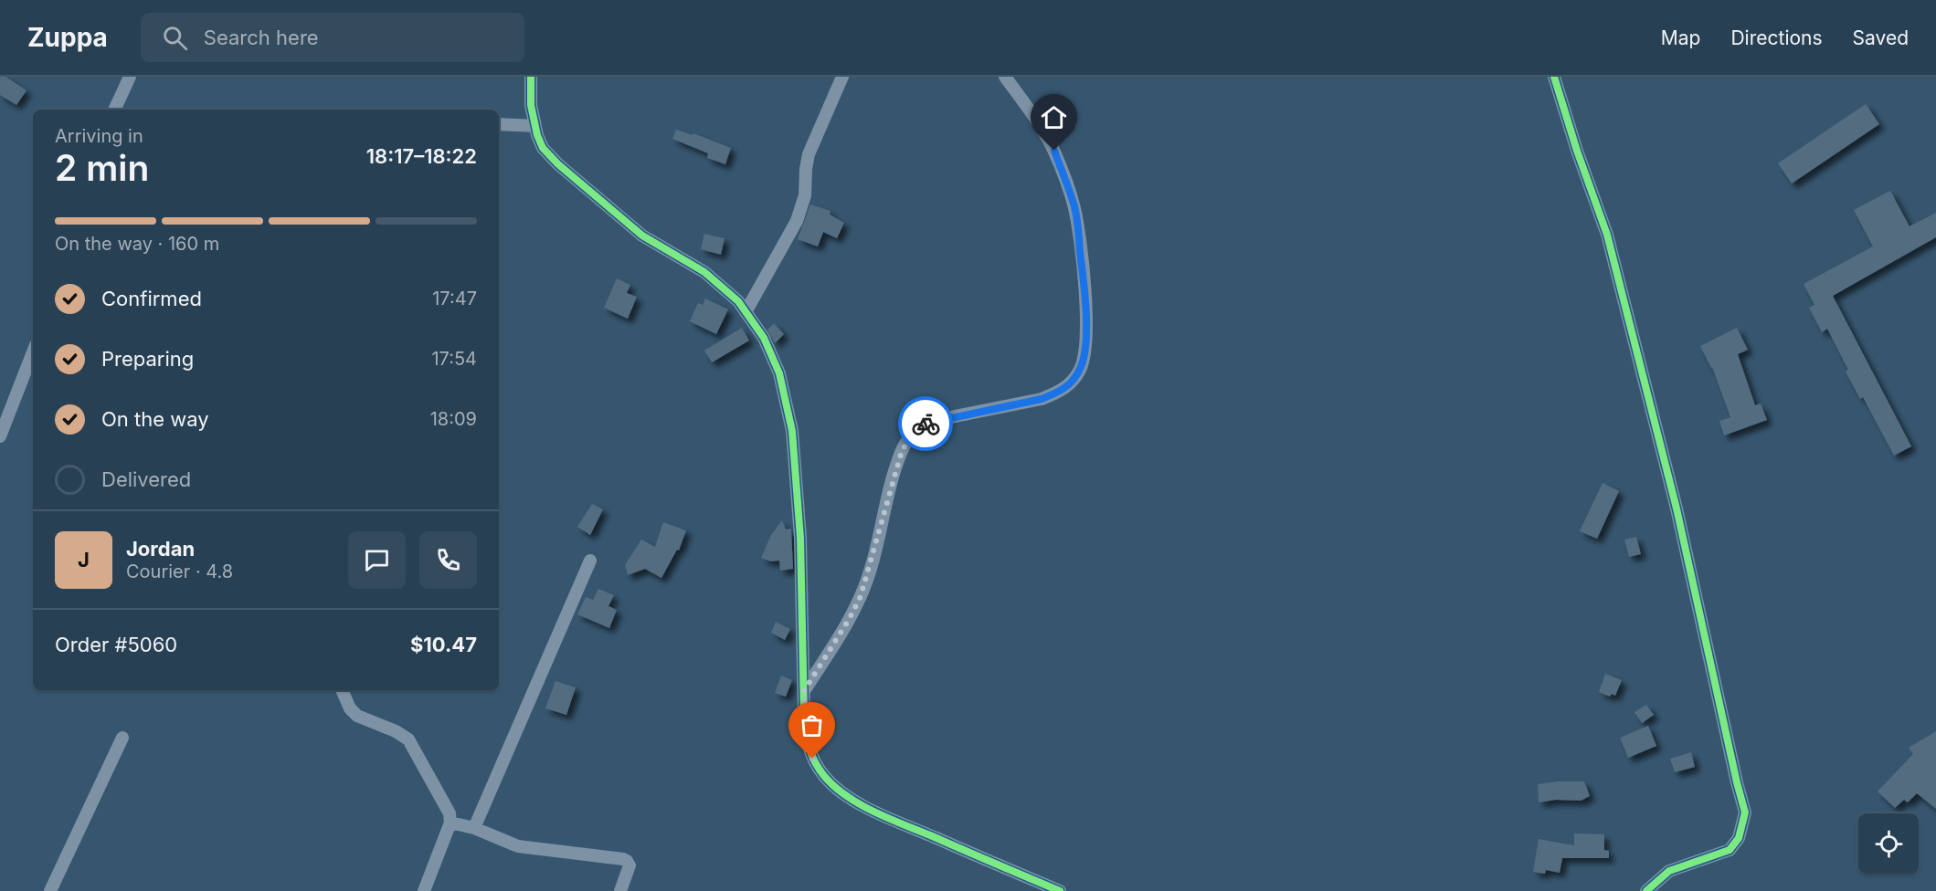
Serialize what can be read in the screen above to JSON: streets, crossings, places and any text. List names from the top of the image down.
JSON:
{
  "page": {
    "header": "Zuppa",
    "search": "Search here",
    "nav": ["Map", "Directions", "Saved"],
    "heading": ["2 min", "Arriving in", "18:17–18:22"],
    "panel": [
      "Jordan",
      "Courier · 4.8",
      "Order #5060",
      "$10.47"
    ],
    "bar": "On the way · 160 m",
    "list": [
      ["Confirmed", "17:47"],
      ["Preparing", "17:54"],
      ["On the way", "18:09"],
      "Delivered"
    ],
    "round": "J"
  }
}
